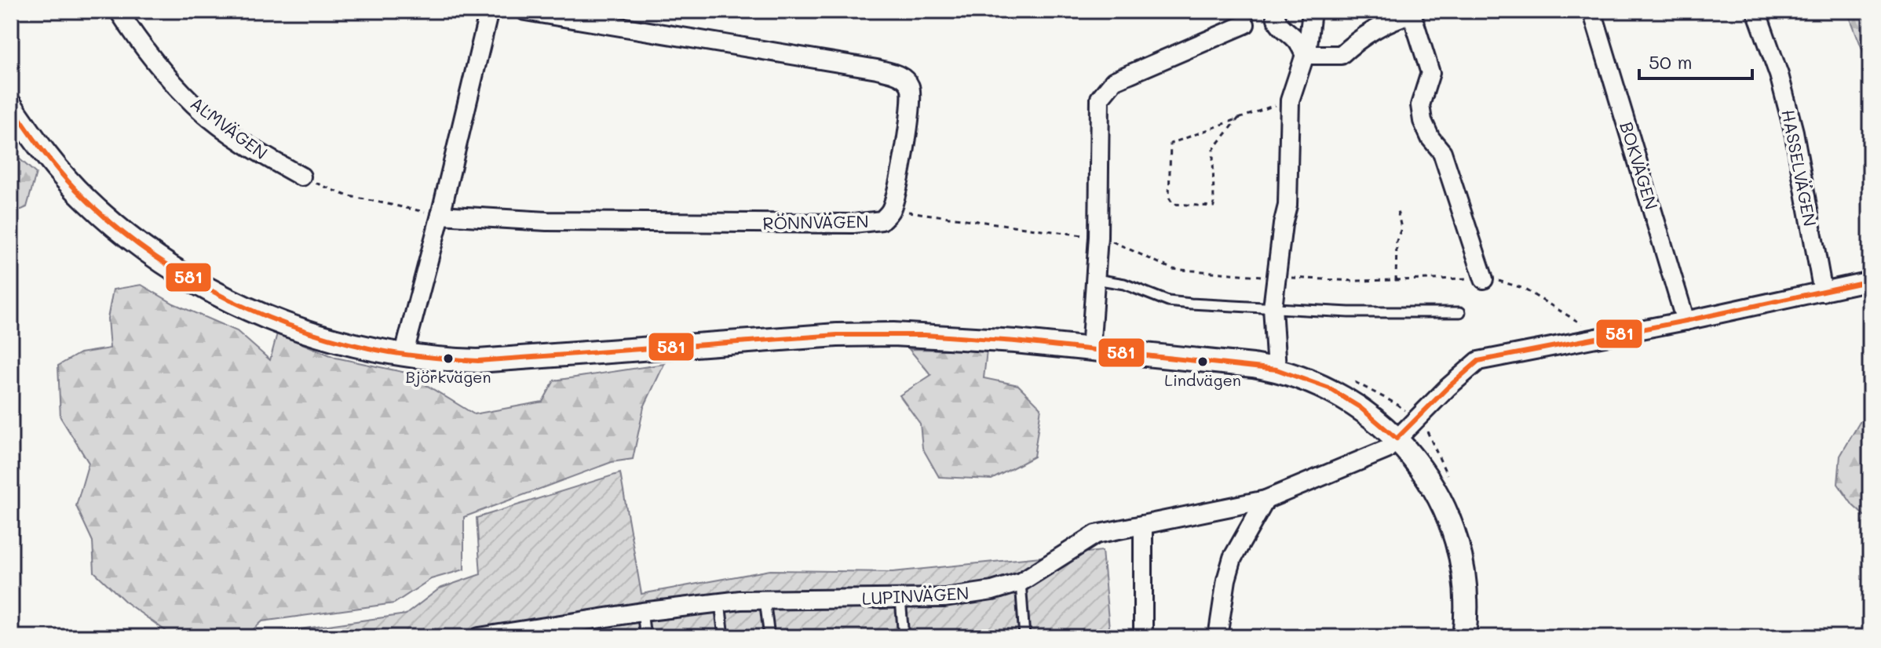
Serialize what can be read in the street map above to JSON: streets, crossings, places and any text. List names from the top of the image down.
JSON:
{
  "streets": {
    "street": [
      "ALMVÄGEN",
      "BOKVÄGEN",
      "HASSELVÄGEN",
      "RÖNNVÄGEN",
      "LUPINVÄGEN"
    ]
  },
  "crossings": [
    ["BOKVÄGEN", "LUPINVÄGEN"],
    ["HASSELVÄGEN", "LUPINVÄGEN"]
  ],
  "places": ["Björkvägen", "Lindvägen"],
  "lines": ["transit line 581"],
  "scale_bar": "50 m"
}
